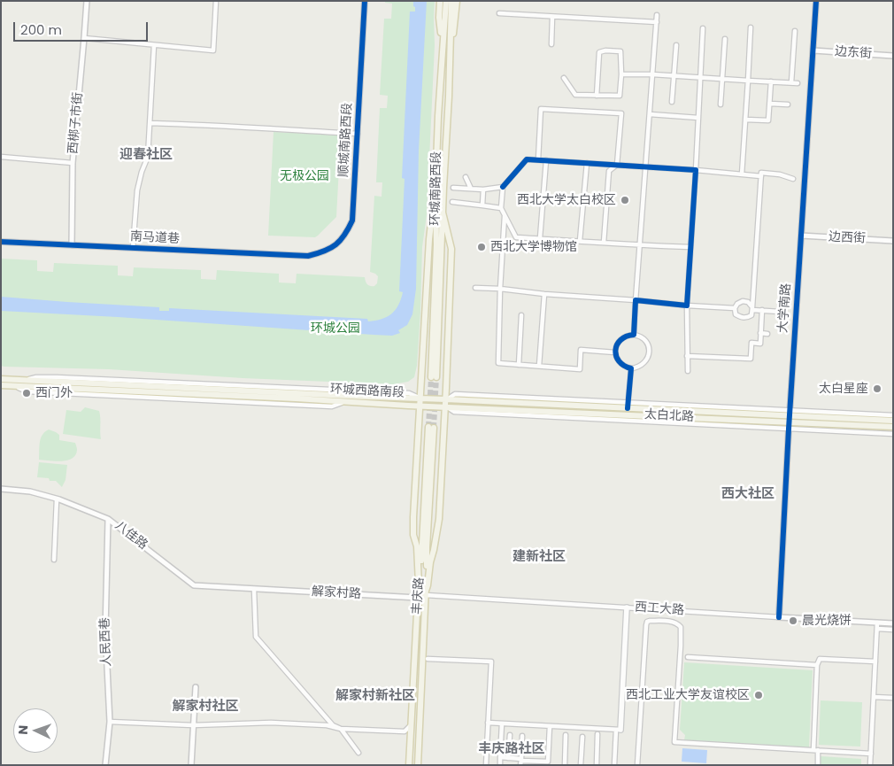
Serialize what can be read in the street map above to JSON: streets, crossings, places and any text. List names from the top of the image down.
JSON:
{
  "streets": {
    "main road": [
      "环城南路西段",
      "环城西路南段",
      "太白北路",
      "丰庆路"
    ],
    "street": [
      "边东街",
      "西梆子市街",
      "顺城南路西段",
      "南马道巷",
      "边西街",
      "大学南路",
      "八佳路",
      "解家村路",
      "西工大路",
      "人民西巷"
    ]
  },
  "crossings": [
    ["边东街", "大学南路"],
    ["西梆子市街", "南马道巷"],
    ["顺城南路西段", "南马道巷"],
    ["边西街", "大学南路"],
    ["大学南路", "太白北路"],
    ["大学南路", "西工大路"],
    ["环城西路南段", "太白北路"],
    ["八佳路", "解家村路"],
    ["八佳路", "人民西巷"],
    ["解家村路", "丰庆路"],
    ["丰庆路", "西工大路"]
  ],
  "districts": [
    "迎春社区",
    "西大社区",
    "建新社区",
    "解家村新社区",
    "解家村社区",
    "丰庆路社区"
  ],
  "parks": ["无极公园", "环城公园"],
  "places": [
    "西北大学太白校区",
    "西北大学博物馆",
    "太白星座",
    "西门外",
    "晨光烧饼",
    "西北工业大学友谊校区"
  ],
  "scale_bar": "200 m",
  "north": "left"
}
